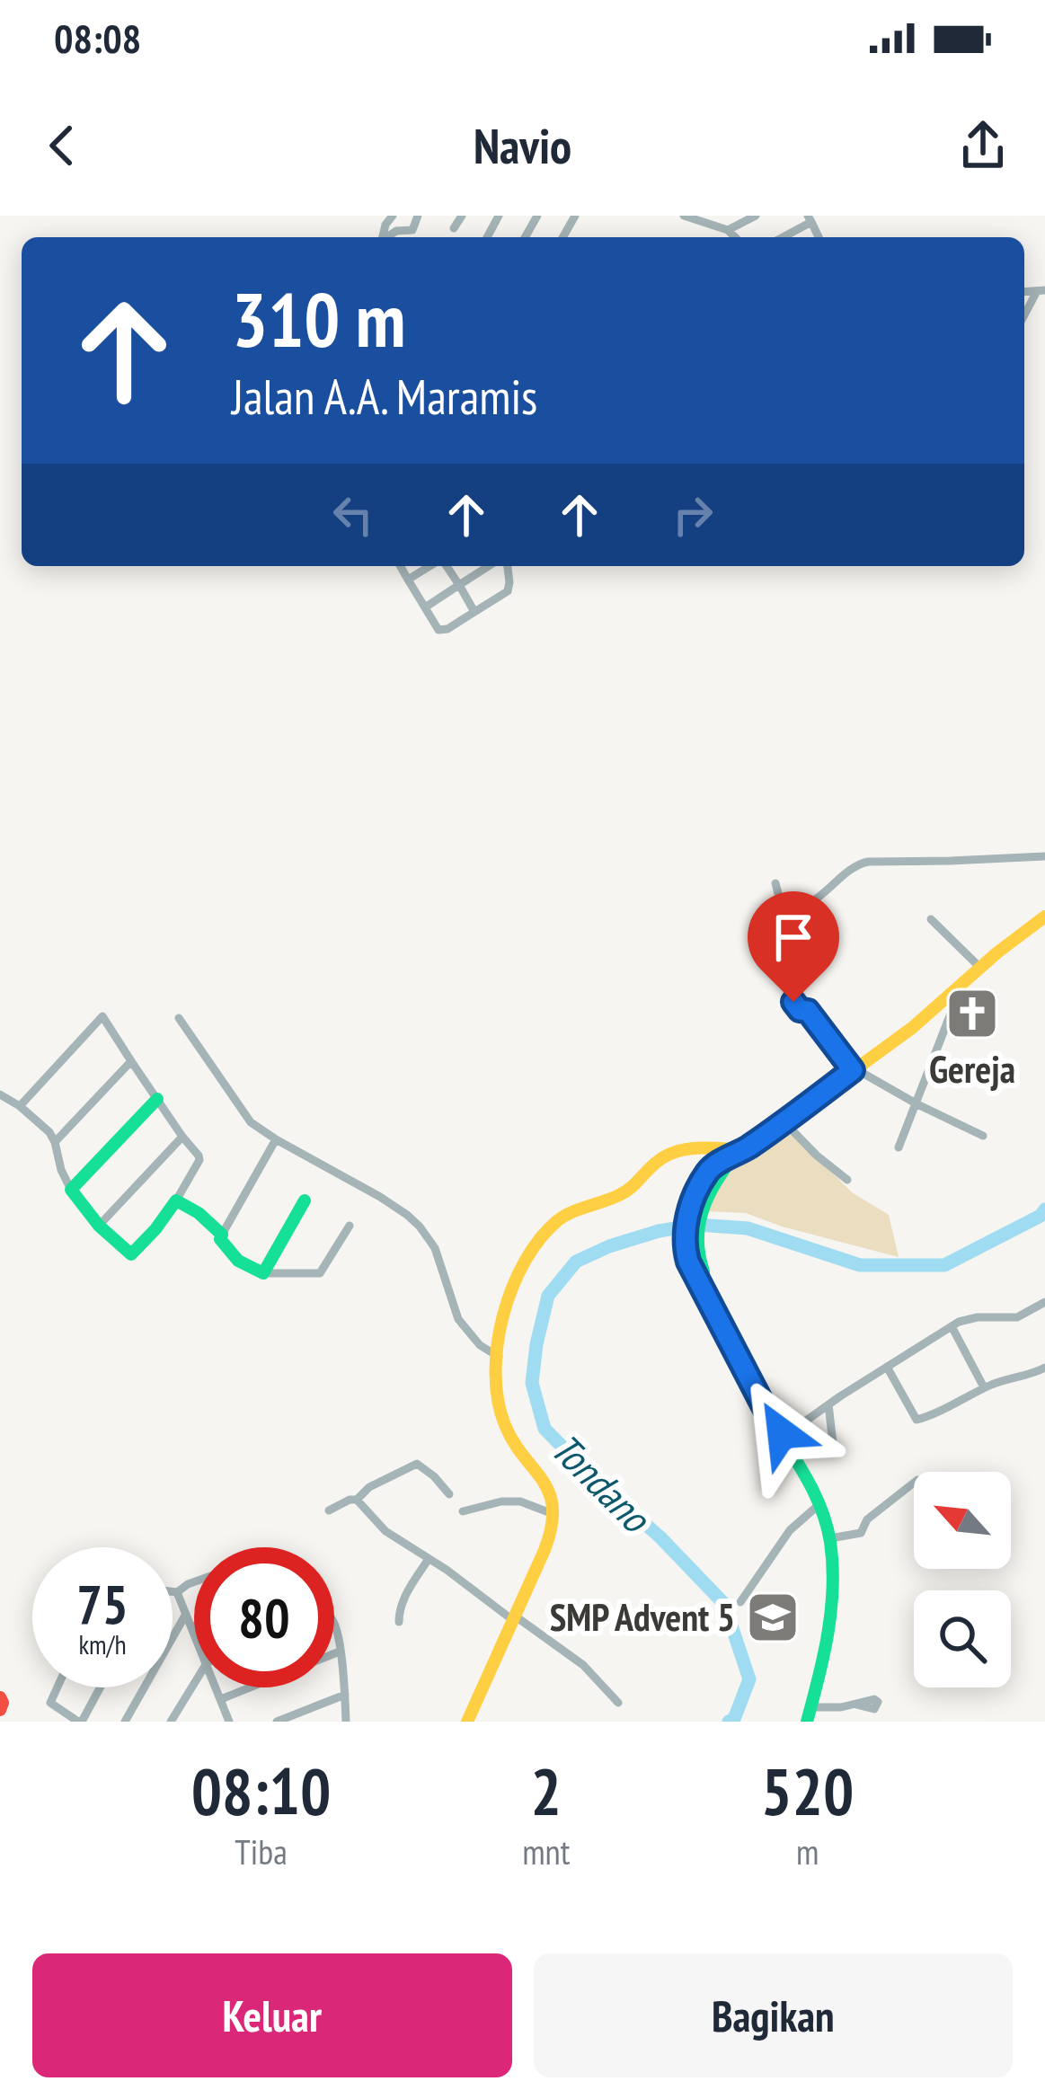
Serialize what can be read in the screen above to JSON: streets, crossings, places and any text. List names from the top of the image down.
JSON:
{
  "water": ["Tondano"],
  "places": {
    "church": ["Gereja"],
    "school or university": ["SMP Advent 5"]
  },
  "north": "top left",
  "page": {
    "status": "08:08",
    "header": "Navio",
    "turn": ["310 m", "Jalan A.A. Maramis"],
    "speed": "75 km/h",
    "limit": "80",
    "eta": [
      "08:10",
      "Tiba",
      "2",
      "mnt",
      "520",
      "m"
    ],
    "buttons": ["Keluar", "Bagikan"]
  }
}
